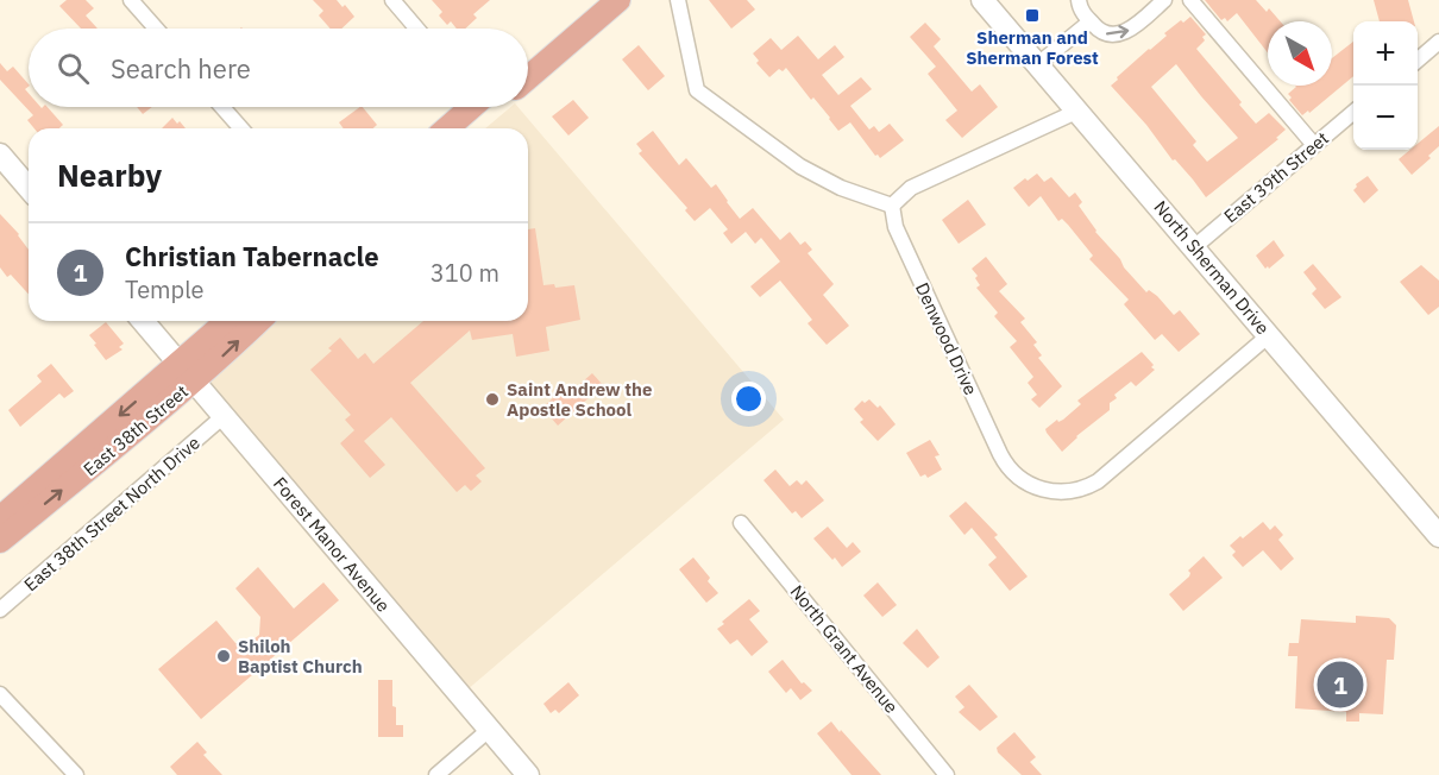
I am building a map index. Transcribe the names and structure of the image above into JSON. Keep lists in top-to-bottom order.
{
  "streets": {
    "main road": ["North Sherman Drive", "East 38th Street", "Forest Manor Avenue"],
    "street": [
      "East 39th Street",
      "Denwood Drive",
      "East 38th Street North Drive",
      "North Grant Avenue"
    ]
  },
  "crossings": [
    ["East 39th Street", "North Sherman Drive"],
    ["North Sherman Drive", "Denwood Drive"],
    ["East 38th Street", "Forest Manor Avenue"],
    ["East 38th Street North Drive", "Forest Manor Avenue"]
  ],
  "places": {
    "transit": ["Sherman and Sherman Forest"],
    "other": ["Saint Andrew the Apostle School", "Shiloh Baptist Church"]
  },
  "north": "bottom right",
  "page": {
    "map_buttons": ["+", "−"],
    "search": "Search here",
    "heading": "Nearby",
    "list": [
      {
        "mark": "1",
        "name": "Christian Tabernacle",
        "note": "Temple",
        "value": "310 m"
      }
    ],
    "pins": "1"
  }
}
